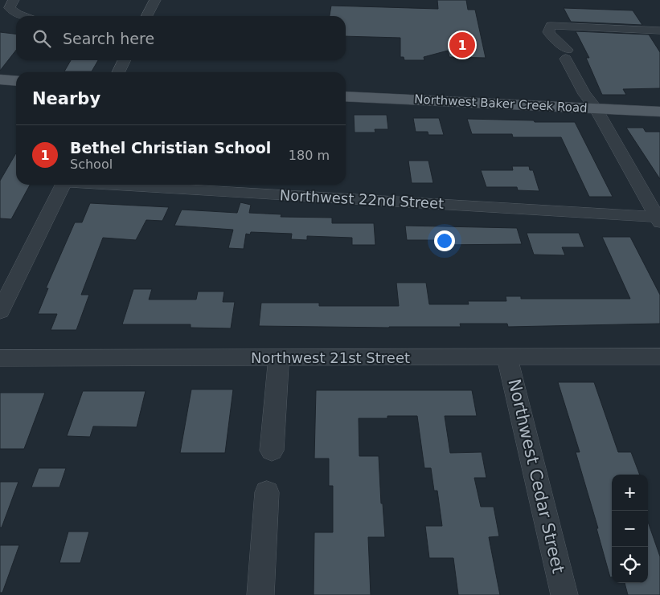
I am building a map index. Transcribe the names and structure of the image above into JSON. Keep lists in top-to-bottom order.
{
  "streets": {
    "main road": ["Northwest Baker Creek Road"],
    "street": ["Northwest 22nd Street", "Northwest 21st Street", "Northwest Cedar Street"]
  },
  "crossings": [
    ["Northwest 21st Street", "Northwest Cedar Street"]
  ],
  "page": {
    "search": "Search here",
    "pins": "1",
    "heading": "Nearby",
    "list": [
      {
        "mark": "1",
        "name": "Bethel Christian School",
        "note": "School",
        "value": "180 m"
      }
    ],
    "map_buttons": ["+", "−"]
  }
}
